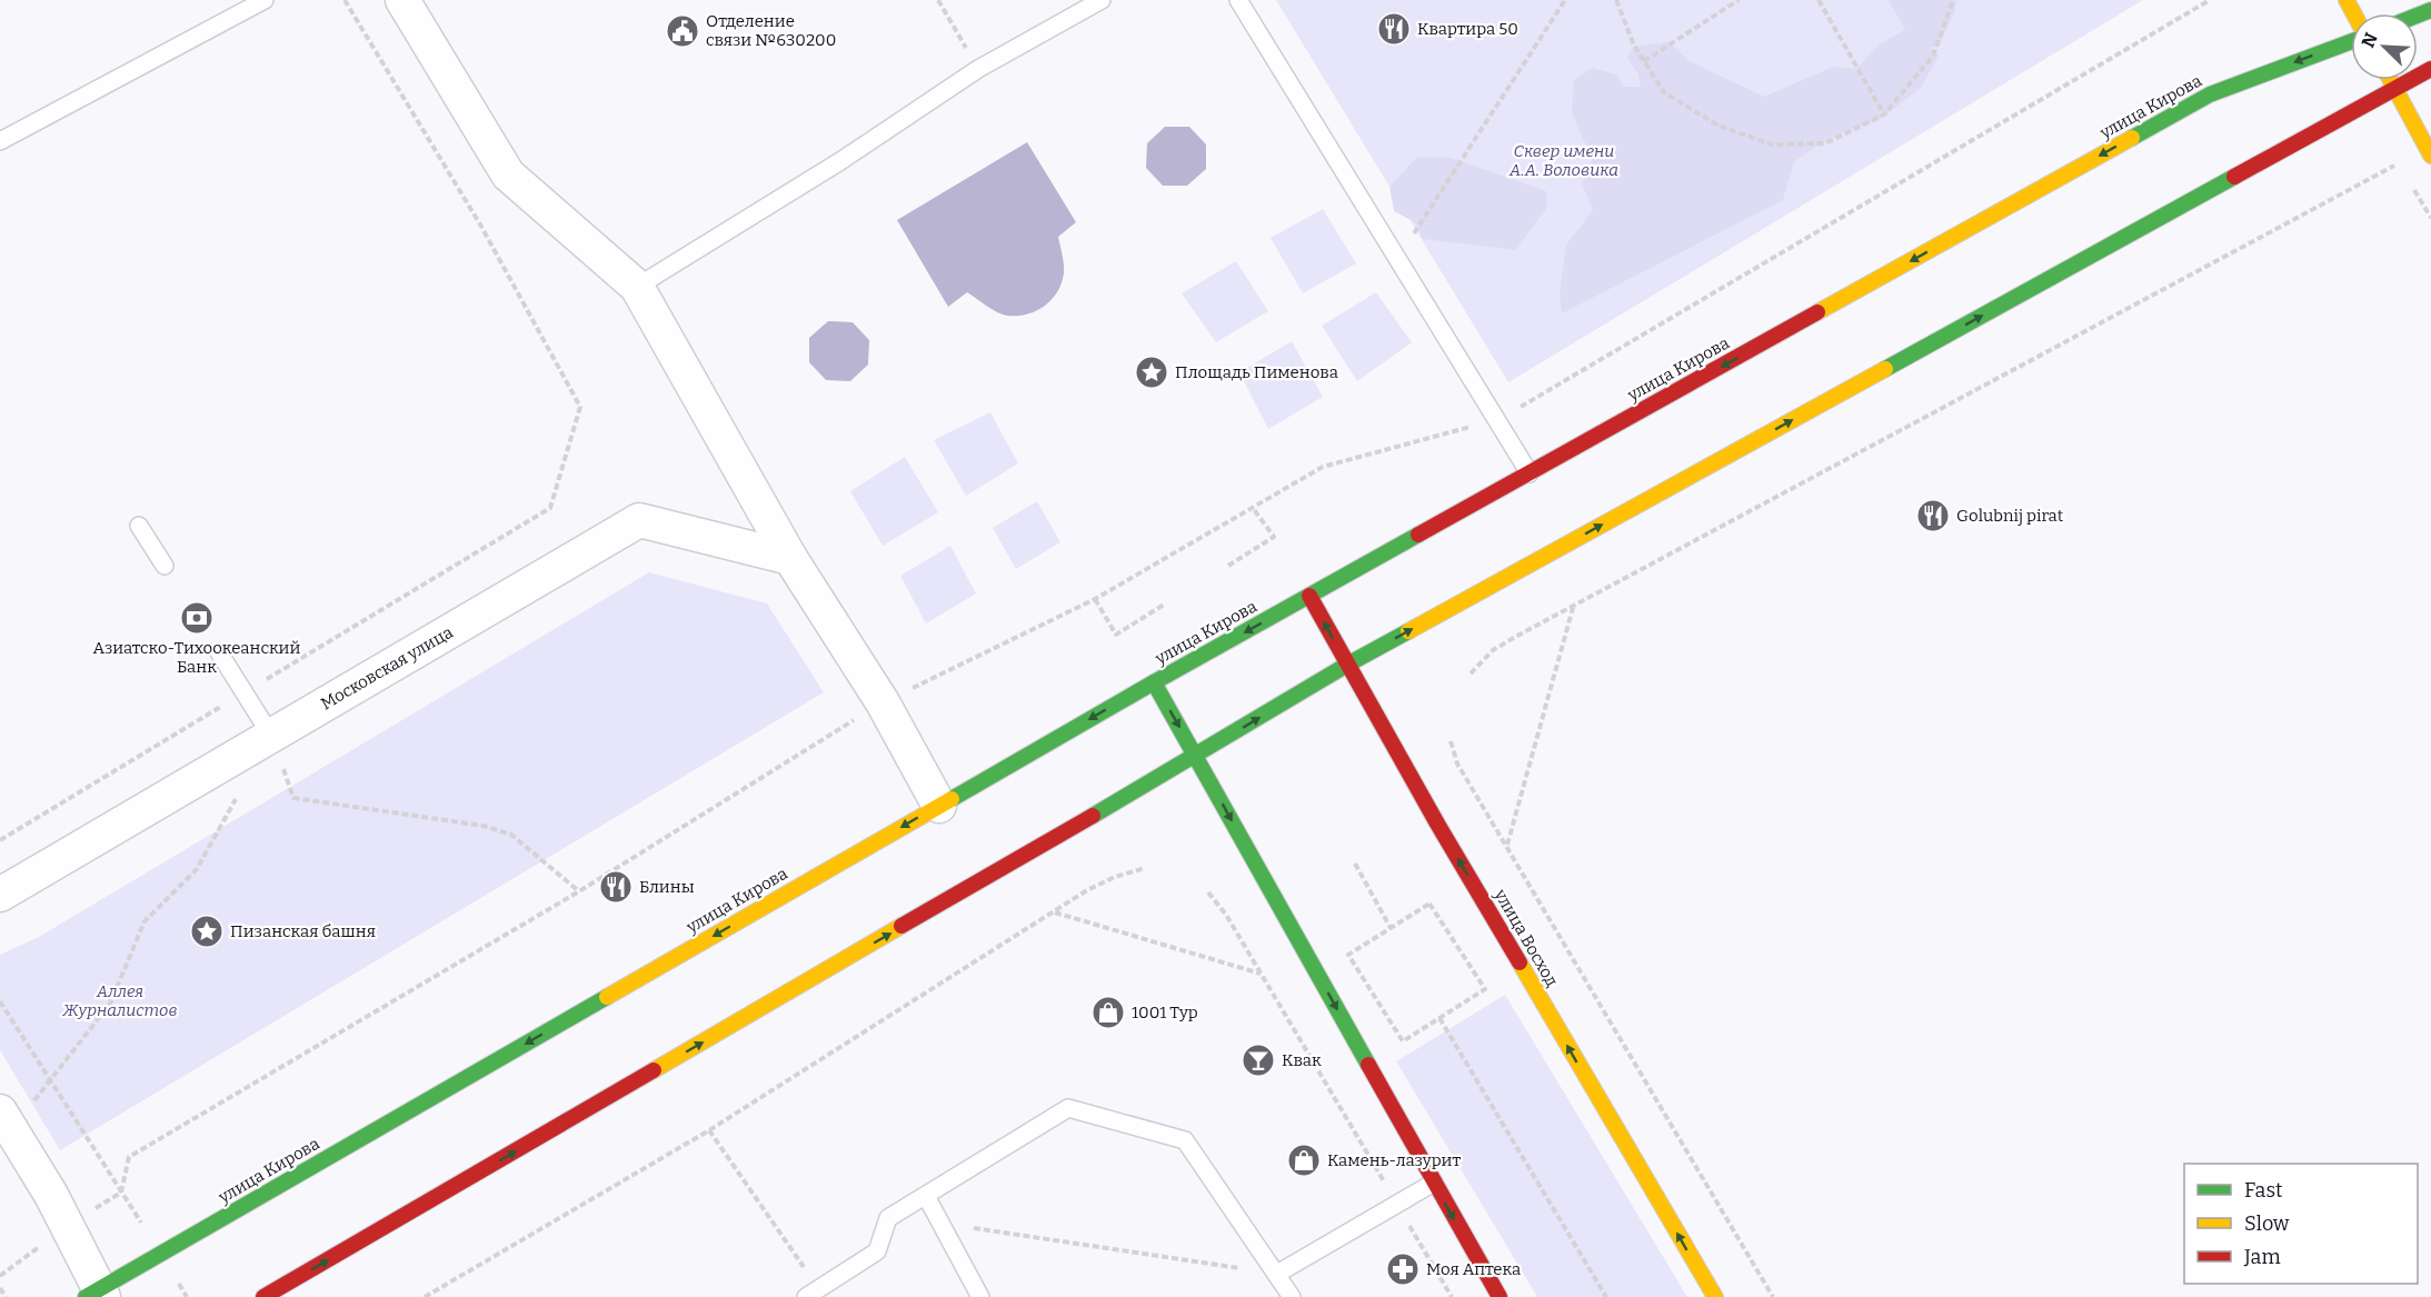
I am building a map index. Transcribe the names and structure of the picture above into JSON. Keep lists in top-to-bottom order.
{
  "streets": {
    "main road": ["улица Кирова", "улица Восход"],
    "street": ["Московская улица"]
  },
  "crossings": [
    ["улица Кирова", "улица Восход"]
  ],
  "one_way": ["улица Восход"],
  "parks": ["Cквер имени А.А. Воловика", "Аллея Журналистов"],
  "places": {
    "restaurant": ["Квартира 50", "Golubnij pirat", "Блины"],
    "public building": ["Отделение связи №630200"],
    "place": ["Площадь Пименова", "Пизанская башня"],
    "bank": ["Азиатско-Тихоокеанский Банк"],
    "shop": ["1001 Тур", "Камень-лазурит"],
    "bar": ["Квак"],
    "pharmacy": ["Моя Аптека"]
  },
  "legend": ["Fast", "Slow", "Jam"],
  "north": "top left"
}
